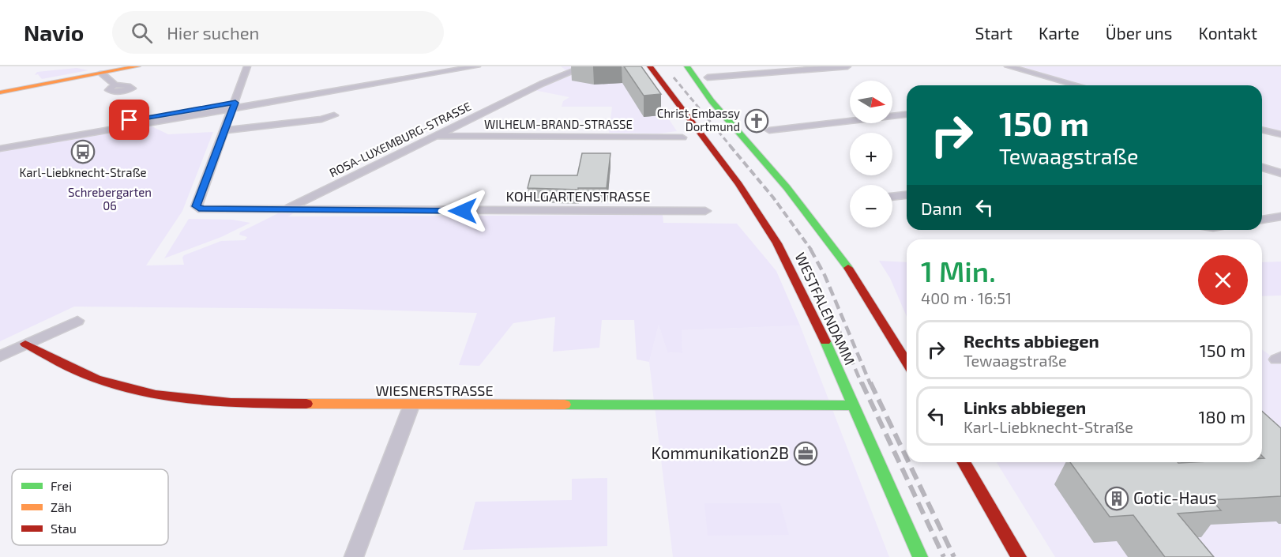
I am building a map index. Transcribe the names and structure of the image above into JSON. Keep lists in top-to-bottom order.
{
  "streets": {
    "main road": ["WESTFALENDAMM", "WIESNERSTRASSE"],
    "street": ["WILHELM-BRAND-STRASSE", "ROSA-LUXEMBURG-STRASSE", "KOHLGARTENSTRASSE"]
  },
  "crossings": [
    ["WILHELM-BRAND-STRASSE", "ROSA-LUXEMBURG-STRASSE"],
    ["ROSA-LUXEMBURG-STRASSE", "KOHLGARTENSTRASSE"],
    ["WESTFALENDAMM", "WIESNERSTRASSE"]
  ],
  "parks": ["Schrebergarten 06"],
  "places": {
    "church": ["Christ Embassy Dortmund"],
    "bus stop": ["Karl-Liebknecht-Straße"],
    "office": ["Kommunikation2B"],
    "building": ["Gotic-Haus"]
  },
  "legend": ["Frei", "Zäh", "Stau"],
  "north": "right",
  "page": {
    "header": "Navio",
    "search": "Hier suchen",
    "nav": [
      "Start",
      "Karte",
      "Über uns",
      "Kontakt"
    ],
    "map_buttons": ["+", "−"],
    "turn": ["150 m", "Tewaagstraße"],
    "then": "Dann",
    "heading": ["1 Min.", "400 m · 16:51"],
    "list": [
      {
        "name": "Rechts abbiegen",
        "note": "Tewaagstraße",
        "value": "150 m"
      },
      {
        "name": "Links abbiegen",
        "note": "Karl-Liebknecht-Straße",
        "value": "180 m"
      }
    ]
  }
}
